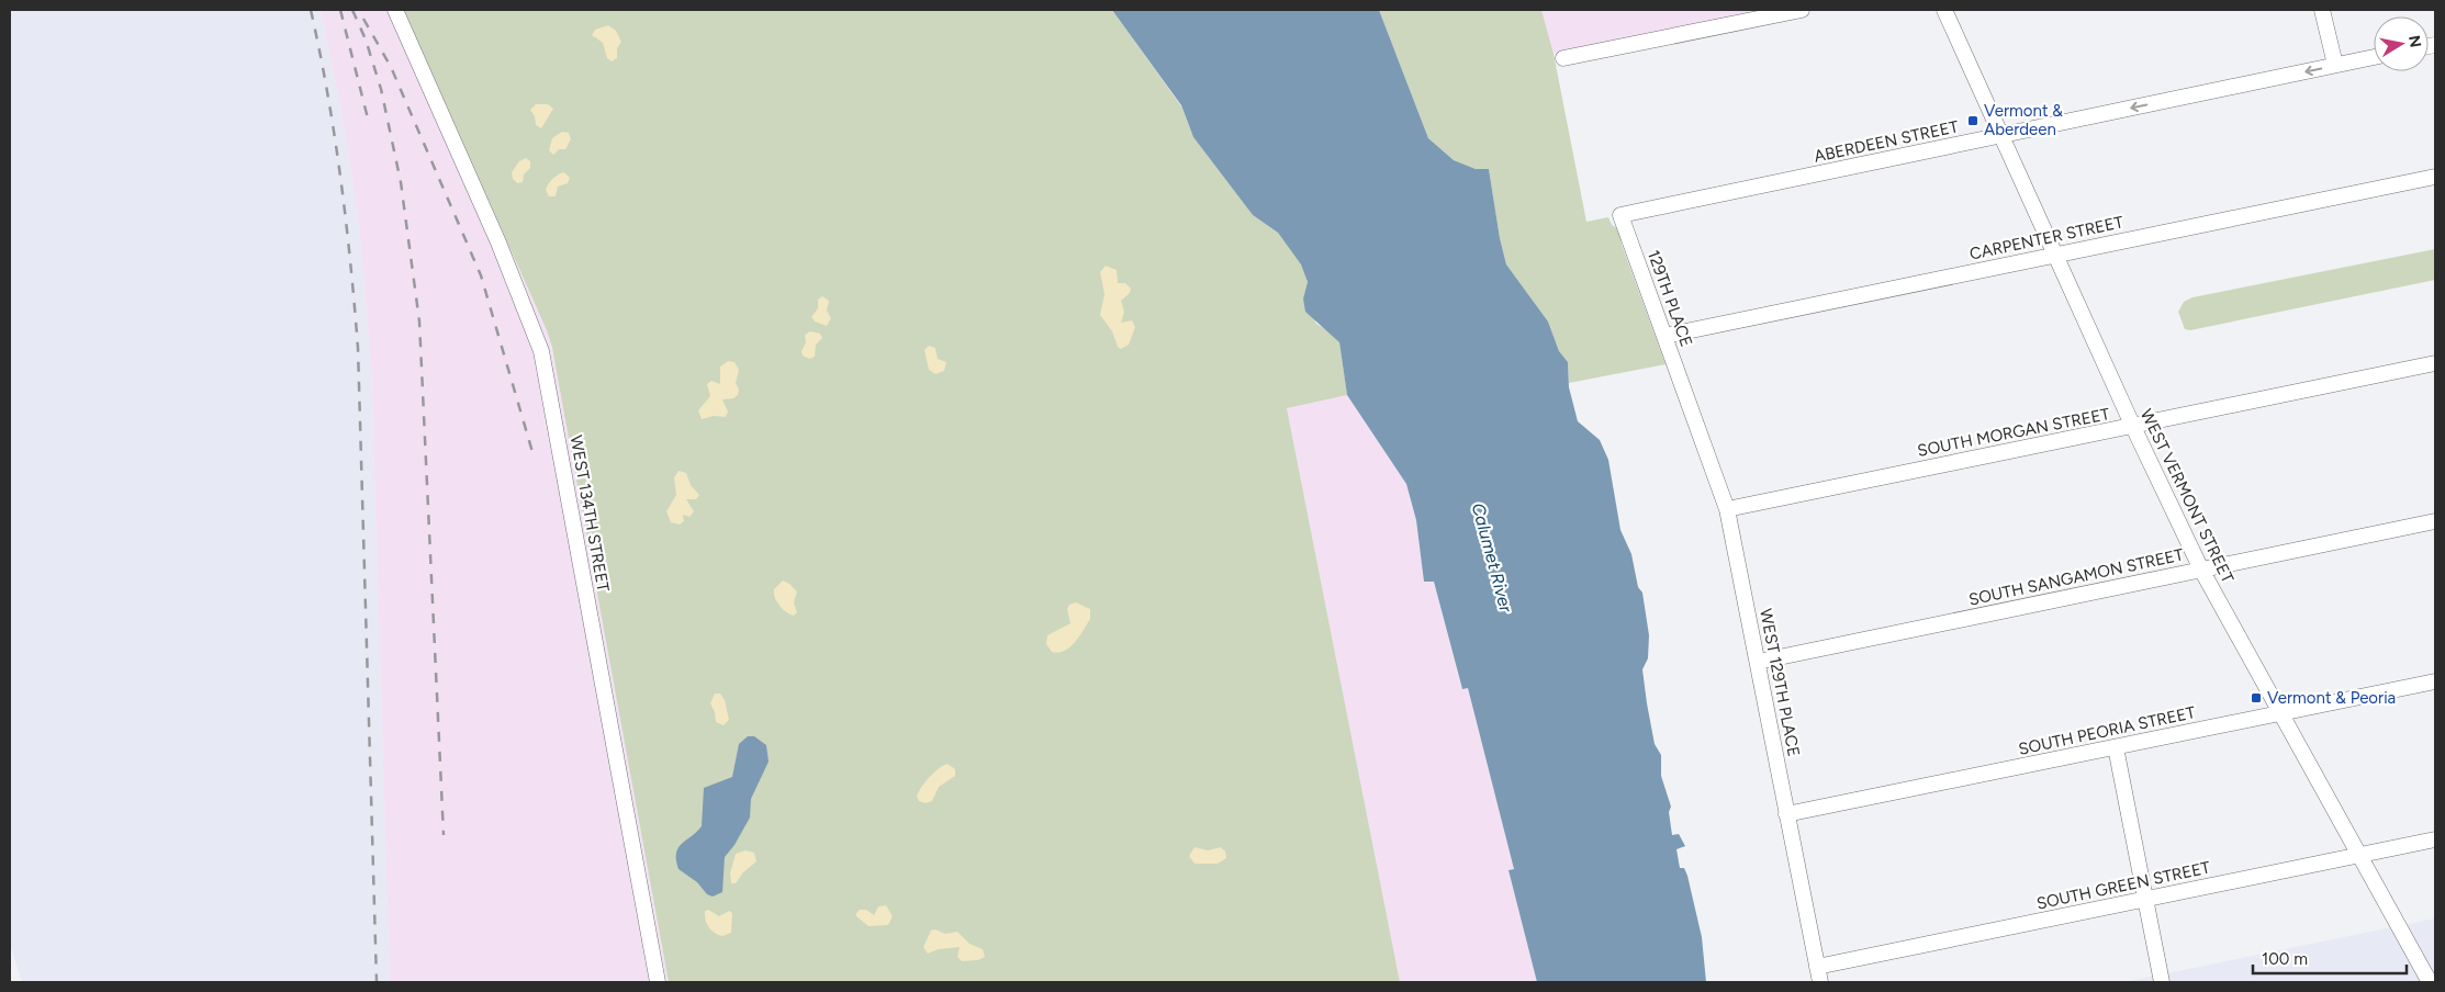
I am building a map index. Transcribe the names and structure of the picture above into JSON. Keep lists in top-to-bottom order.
{
  "streets": {
    "street": [
      "ABERDEEN STREET",
      "CARPENTER STREET",
      "129TH PLACE",
      "SOUTH MORGAN STREET",
      "WEST VERMONT STREET",
      "WEST 134TH STREET",
      "SOUTH SANGAMON STREET",
      "WEST 129TH PLACE",
      "SOUTH PEORIA STREET",
      "SOUTH GREEN STREET"
    ]
  },
  "crossings": [
    ["ABERDEEN STREET", "129TH PLACE"],
    ["ABERDEEN STREET", "WEST VERMONT STREET"],
    ["CARPENTER STREET", "129TH PLACE"],
    ["CARPENTER STREET", "WEST VERMONT STREET"],
    ["129TH PLACE", "WEST 129TH PLACE"],
    ["SOUTH MORGAN STREET", "WEST VERMONT STREET"],
    ["SOUTH MORGAN STREET", "WEST 129TH PLACE"],
    ["WEST VERMONT STREET", "SOUTH SANGAMON STREET"],
    ["WEST VERMONT STREET", "SOUTH PEORIA STREET"],
    ["WEST VERMONT STREET", "SOUTH GREEN STREET"],
    ["SOUTH SANGAMON STREET", "WEST 129TH PLACE"],
    ["WEST 129TH PLACE", "SOUTH PEORIA STREET"],
    ["WEST 129TH PLACE", "SOUTH GREEN STREET"]
  ],
  "one_way": ["ABERDEEN STREET"],
  "water": ["Calumet River"],
  "places": {
    "transit": ["Vermont & Aberdeen", "Vermont & Peoria"]
  },
  "scale_bar": "100 m",
  "north": "right"
}
